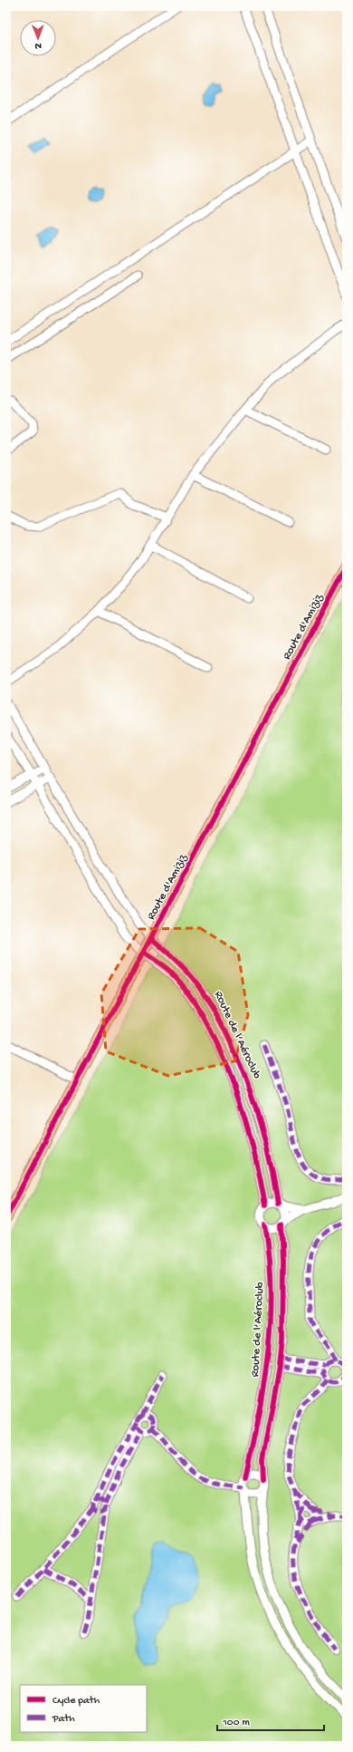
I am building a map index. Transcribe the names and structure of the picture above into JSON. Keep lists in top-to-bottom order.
{
  "streets": {
    "main road": ["Route d'Amiziz"],
    "street": ["Route de l’Aéroclub"]
  },
  "crossings": [
    ["Route d'Amiziz", "Route de l’Aéroclub"]
  ],
  "legend": ["Cycle path", "Path"],
  "scale_bar": "100 m",
  "north": "bottom"
}
